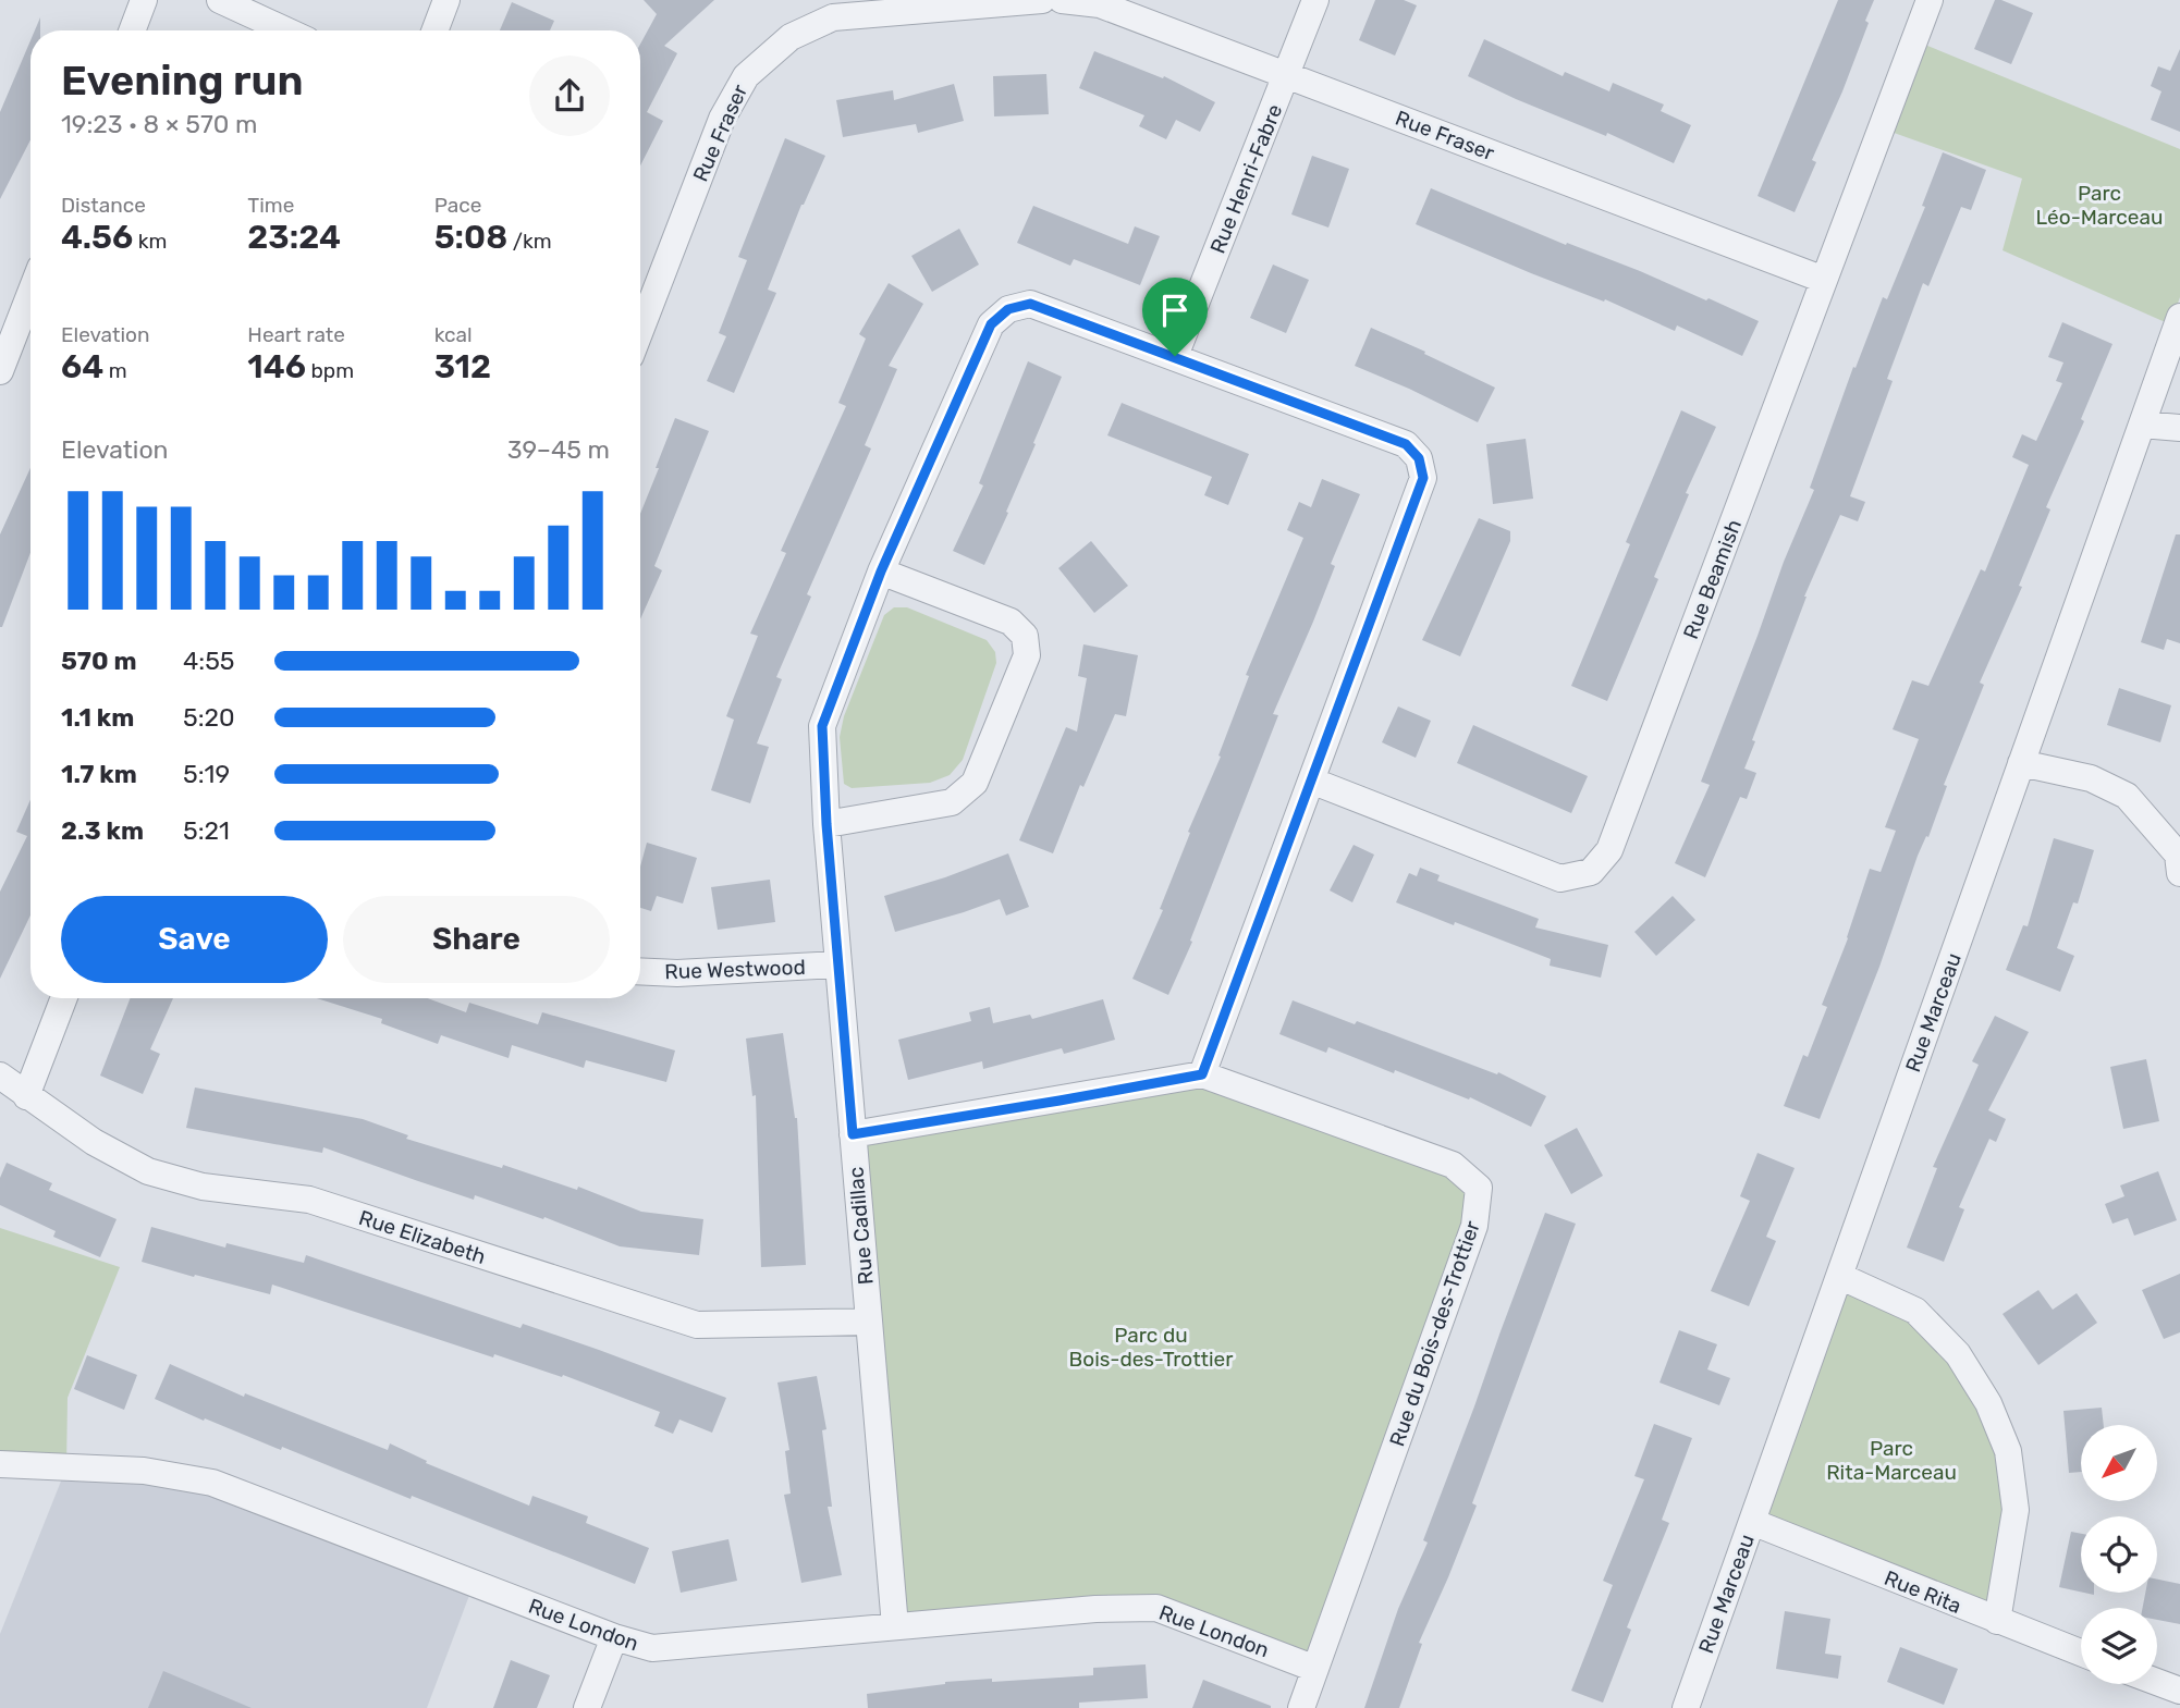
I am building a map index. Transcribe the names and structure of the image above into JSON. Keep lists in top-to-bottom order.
{
  "streets": {
    "street": [
      "Rue Fraser",
      "Rue Henri-Fabre",
      "Rue Beamish",
      "Rue Westwood",
      "Rue Marceau",
      "Rue Cadillac",
      "Rue Elizabeth",
      "Rue du Bois-des-Trottier",
      "Rue Rita",
      "Rue London"
    ]
  },
  "crossings": [
    ["Rue Fraser", "Rue Henri-Fabre"],
    ["Rue Fraser", "Rue Beamish"],
    ["Rue Henri-Fabre", "Rue Cadillac"],
    ["Rue Beamish", "Rue Cadillac"],
    ["Rue Westwood", "Rue Cadillac"],
    ["Rue Marceau", "Rue Rita"],
    ["Rue Cadillac", "Rue Elizabeth"],
    ["Rue Cadillac", "Rue du Bois-des-Trottier"],
    ["Rue Cadillac", "Rue London"],
    ["Rue du Bois-des-Trottier", "Rue London"]
  ],
  "parks": ["Parc Léo-Marceau", "Parc du Bois-des-Trottier", "Parc Rita-Marceau"],
  "north": "bottom left",
  "page": {
    "heading": ["Evening run", "19:23 · 8 × 570 m"],
    "stats": [
      ["Distance", "4.56 km"],
      ["Time", "23:24"],
      ["Pace", "5:08 /km"],
      ["Elevation", "64 m"],
      ["Heart rate", "146 bpm"],
      ["kcal", "312"]
    ],
    "chart": ["Elevation", "39–45 m"],
    "list": [
      {
        "name": "570 m",
        "note": "4:55"
      },
      {
        "name": "1.1 km",
        "note": "5:20"
      },
      {
        "name": "1.7 km",
        "note": "5:19"
      },
      {
        "name": "2.3 km",
        "note": "5:21"
      }
    ],
    "buttons": ["Save", "Share"]
  }
}
